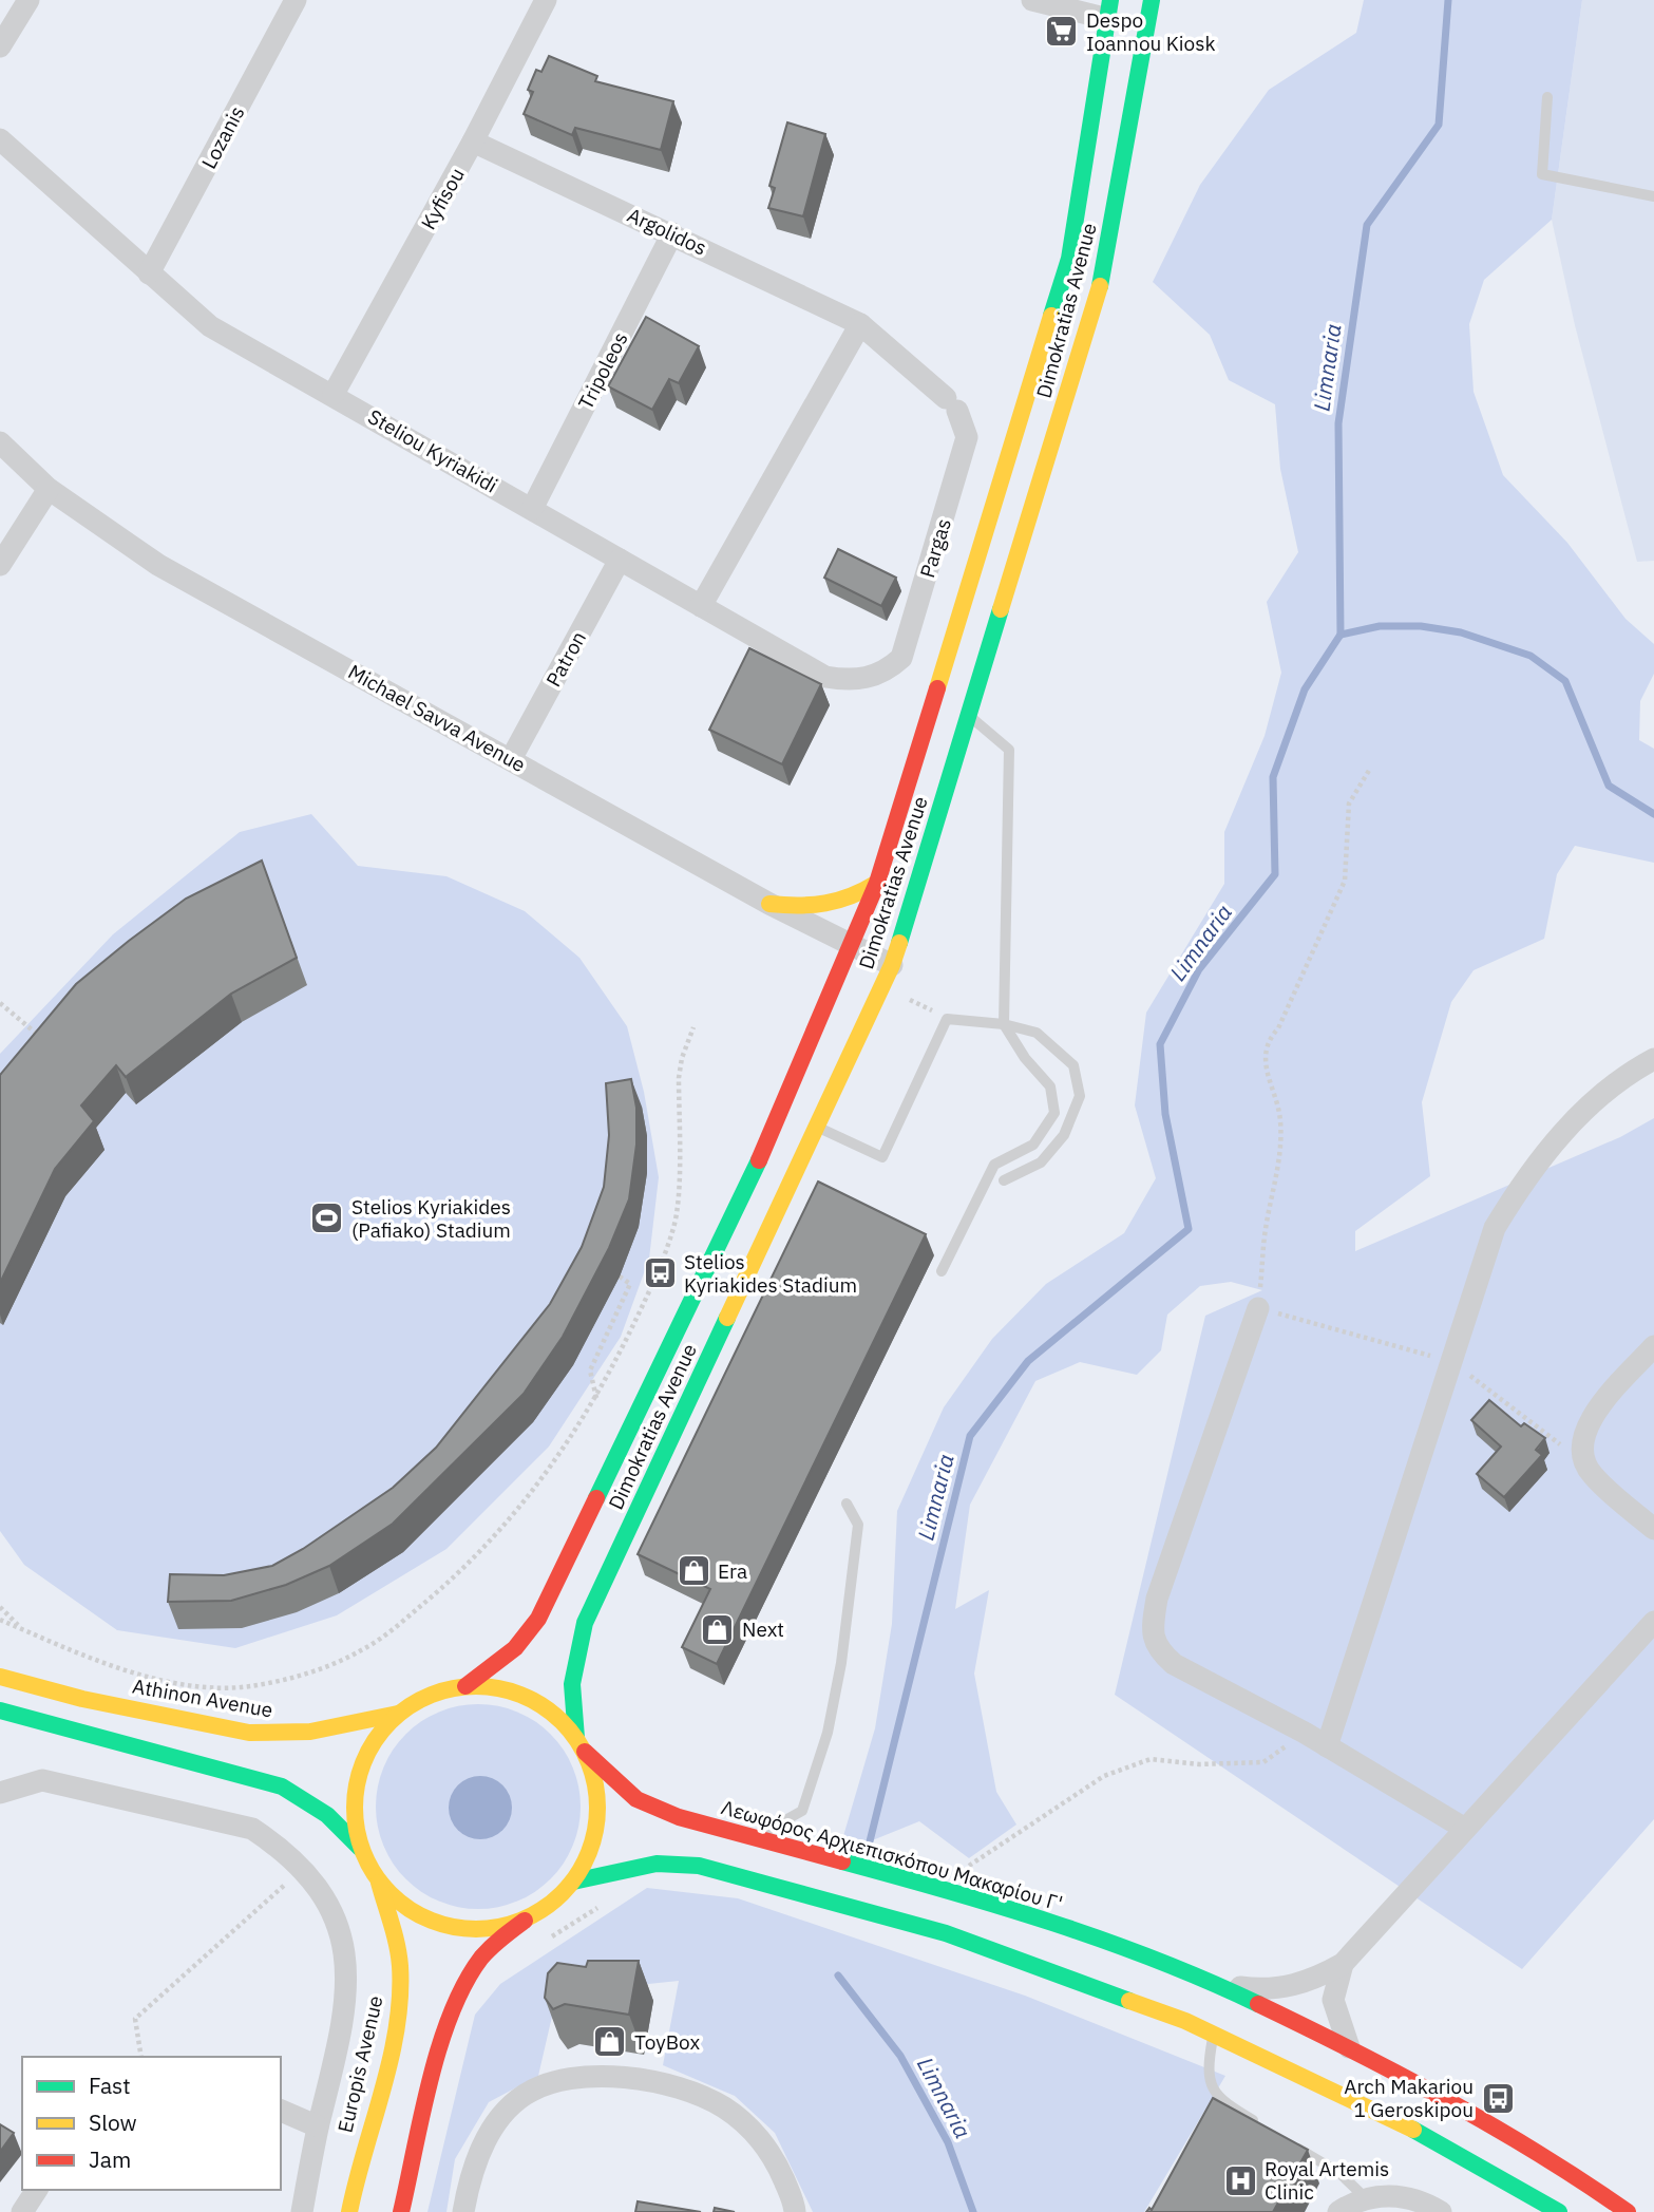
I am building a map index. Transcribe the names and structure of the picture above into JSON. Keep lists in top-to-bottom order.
{
  "streets": {
    "main road": [
      "Dimokratias Avenue",
      "Athinon Avenue",
      "Λεωφόρος Αρχιεπισκόπου Μακαρίου Γ'",
      "Europis Avenue"
    ],
    "street": [
      "Lozanis",
      "Kyfisou",
      "Argolidos",
      "Tripoleos",
      "Steliou Kyriakidi",
      "Pargas",
      "Patron",
      "Michael Savva Avenue"
    ]
  },
  "crossings": [
    ["Lozanis", "Steliou Kyriakidi"],
    ["Kyfisou", "Argolidos"],
    ["Kyfisou", "Steliou Kyriakidi"],
    ["Argolidos", "Tripoleos"],
    ["Argolidos", "Pargas"],
    ["Dimokratias Avenue", "Michael Savva Avenue"],
    ["Dimokratias Avenue", "Athinon Avenue"],
    ["Dimokratias Avenue", "Λεωφόρος Αρχιεπισκόπου Μακαρίου Γ'"],
    ["Dimokratias Avenue", "Europis Avenue"],
    ["Tripoleos", "Steliou Kyriakidi"],
    ["Steliou Kyriakidi", "Pargas"],
    ["Steliou Kyriakidi", "Patron"],
    ["Patron", "Michael Savva Avenue"],
    ["Athinon Avenue", "Λεωφόρος Αρχιεπισκόπου Μακαρίου Γ'"],
    ["Athinon Avenue", "Europis Avenue"],
    ["Λεωφόρος Αρχιεπισκόπου Μακαρίου Γ'", "Europis Avenue"]
  ],
  "water": ["Limnaria"],
  "places": {
    "supermarket": ["Despo Ioannou Kiosk"],
    "sports": ["Stelios Kyriakides (Pafiako) Stadium"],
    "bus stop": ["Stelios Kyriakides Stadium", "Arch Makariou 1 Geroskipou"],
    "shop": ["Era", "Next", "ToyBox"],
    "hospital": ["Royal Artemis Clinic"]
  },
  "legend": ["Fast", "Slow", "Jam"]
}
